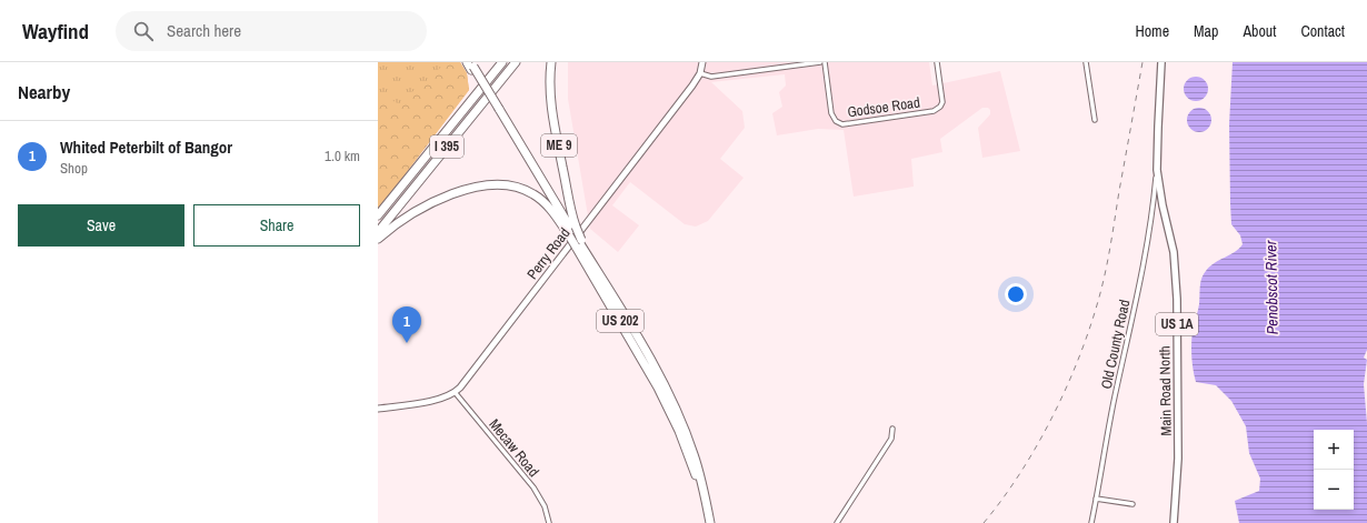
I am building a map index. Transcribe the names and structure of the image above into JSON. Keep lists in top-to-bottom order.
{
  "streets": {
    "highway": ["ME 9", "I 395", "US 202"],
    "main road": ["US 1A", "Main Road North"],
    "street": [
      "Godsoe Road",
      "Perry Road",
      "Old County Road",
      "Mecaw Road"
    ]
  },
  "crossings": [
    ["ME 9", "US 202"],
    ["Perry Road", "Mecaw Road"],
    ["Old County Road", "Main Road North"]
  ],
  "water": ["Penobscot River"],
  "page": {
    "header": "Wayfind",
    "search": "Search here",
    "nav": [
      "Home",
      "Map",
      "About",
      "Contact"
    ],
    "heading": "Nearby",
    "list": [
      {
        "mark": "1",
        "name": "Whited Peterbilt of Bangor",
        "note": "Shop",
        "value": "1.0 km"
      }
    ],
    "buttons": ["Save", "Share"],
    "pins": "1",
    "map_buttons": ["+", "−"]
  }
}
